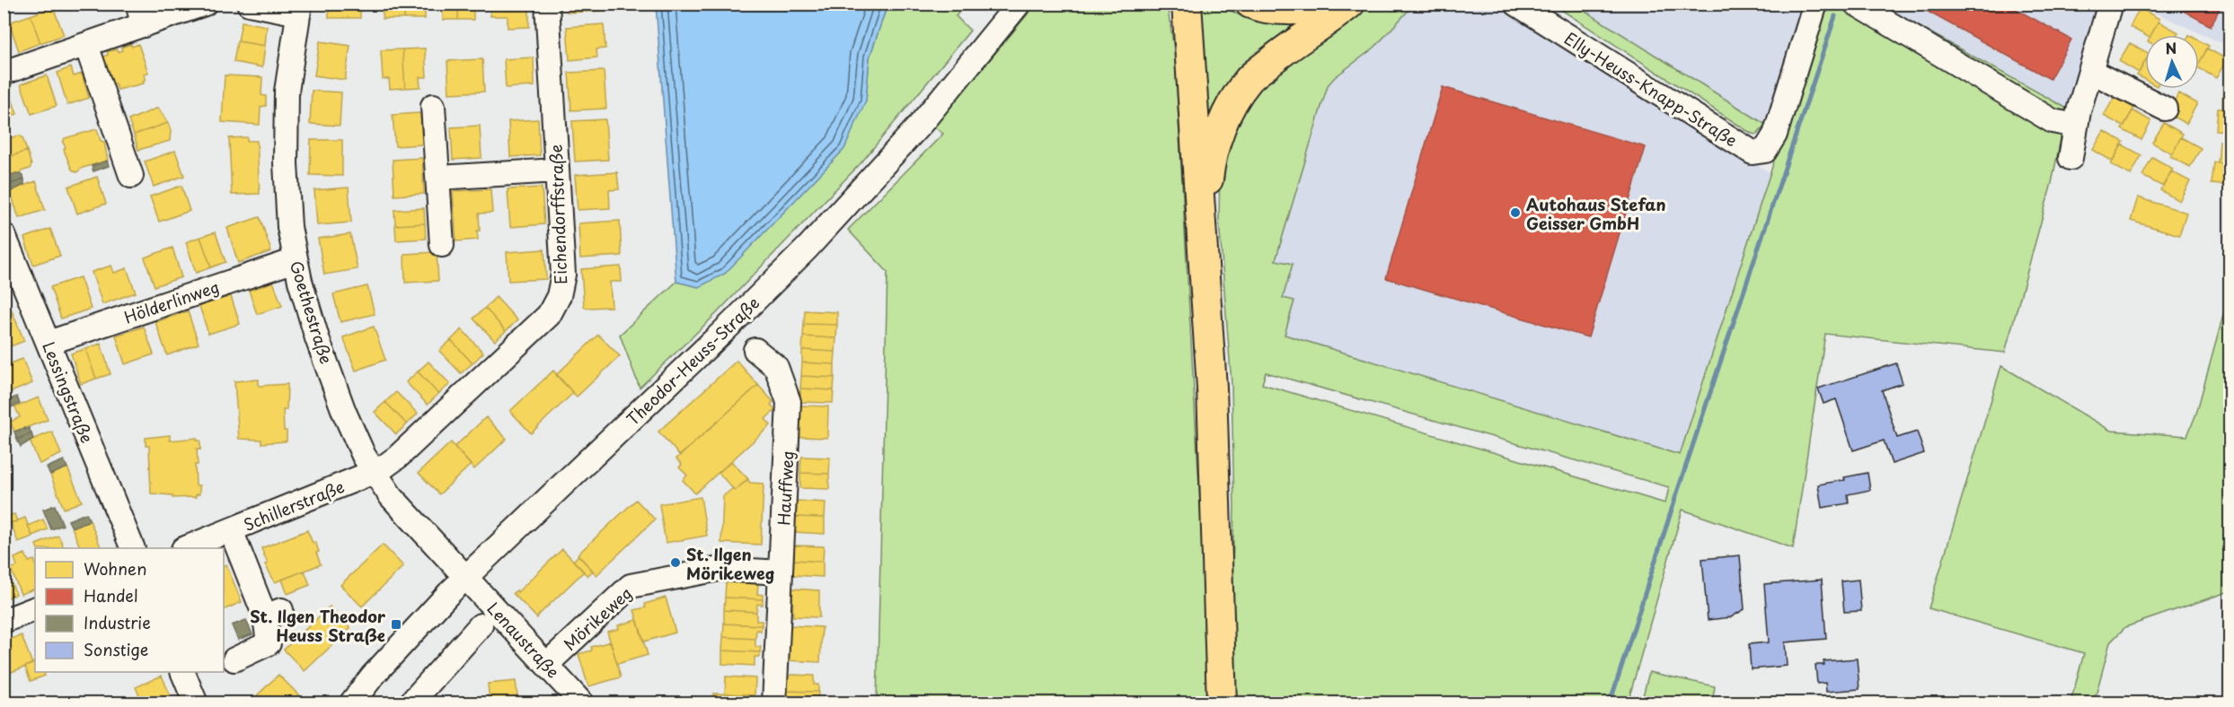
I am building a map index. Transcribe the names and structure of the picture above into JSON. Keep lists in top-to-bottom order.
{
  "streets": {
    "street": [
      "Elly-Heuss-Knapp-Straße",
      "Eichendorffstraße",
      "Hölderlinweg",
      "Goethestraße",
      "Theodor-Heuss-Straße",
      "Lessingstraße",
      "Hauffweg",
      "Schillerstraße",
      "Mörikeweg",
      "Lenaustraße"
    ]
  },
  "crossings": [
    ["Eichendorffstraße", "Goethestraße"],
    ["Eichendorffstraße", "Schillerstraße"],
    ["Hölderlinweg", "Goethestraße"],
    ["Hölderlinweg", "Lessingstraße"],
    ["Goethestraße", "Theodor-Heuss-Straße"],
    ["Goethestraße", "Schillerstraße"],
    ["Goethestraße", "Lenaustraße"],
    ["Theodor-Heuss-Straße", "Lenaustraße"],
    ["Hauffweg", "Mörikeweg"],
    ["Mörikeweg", "Lenaustraße"]
  ],
  "places": {
    "other": ["Autohaus Stefan Geisser GmbH", "St. Ilgen Mörikeweg"],
    "transit": ["St. Ilgen Theodor Heuss Straße"]
  },
  "legend": [
    "Wohnen",
    "Handel",
    "Industrie",
    "Sonstige"
  ],
  "north": "top"
}
